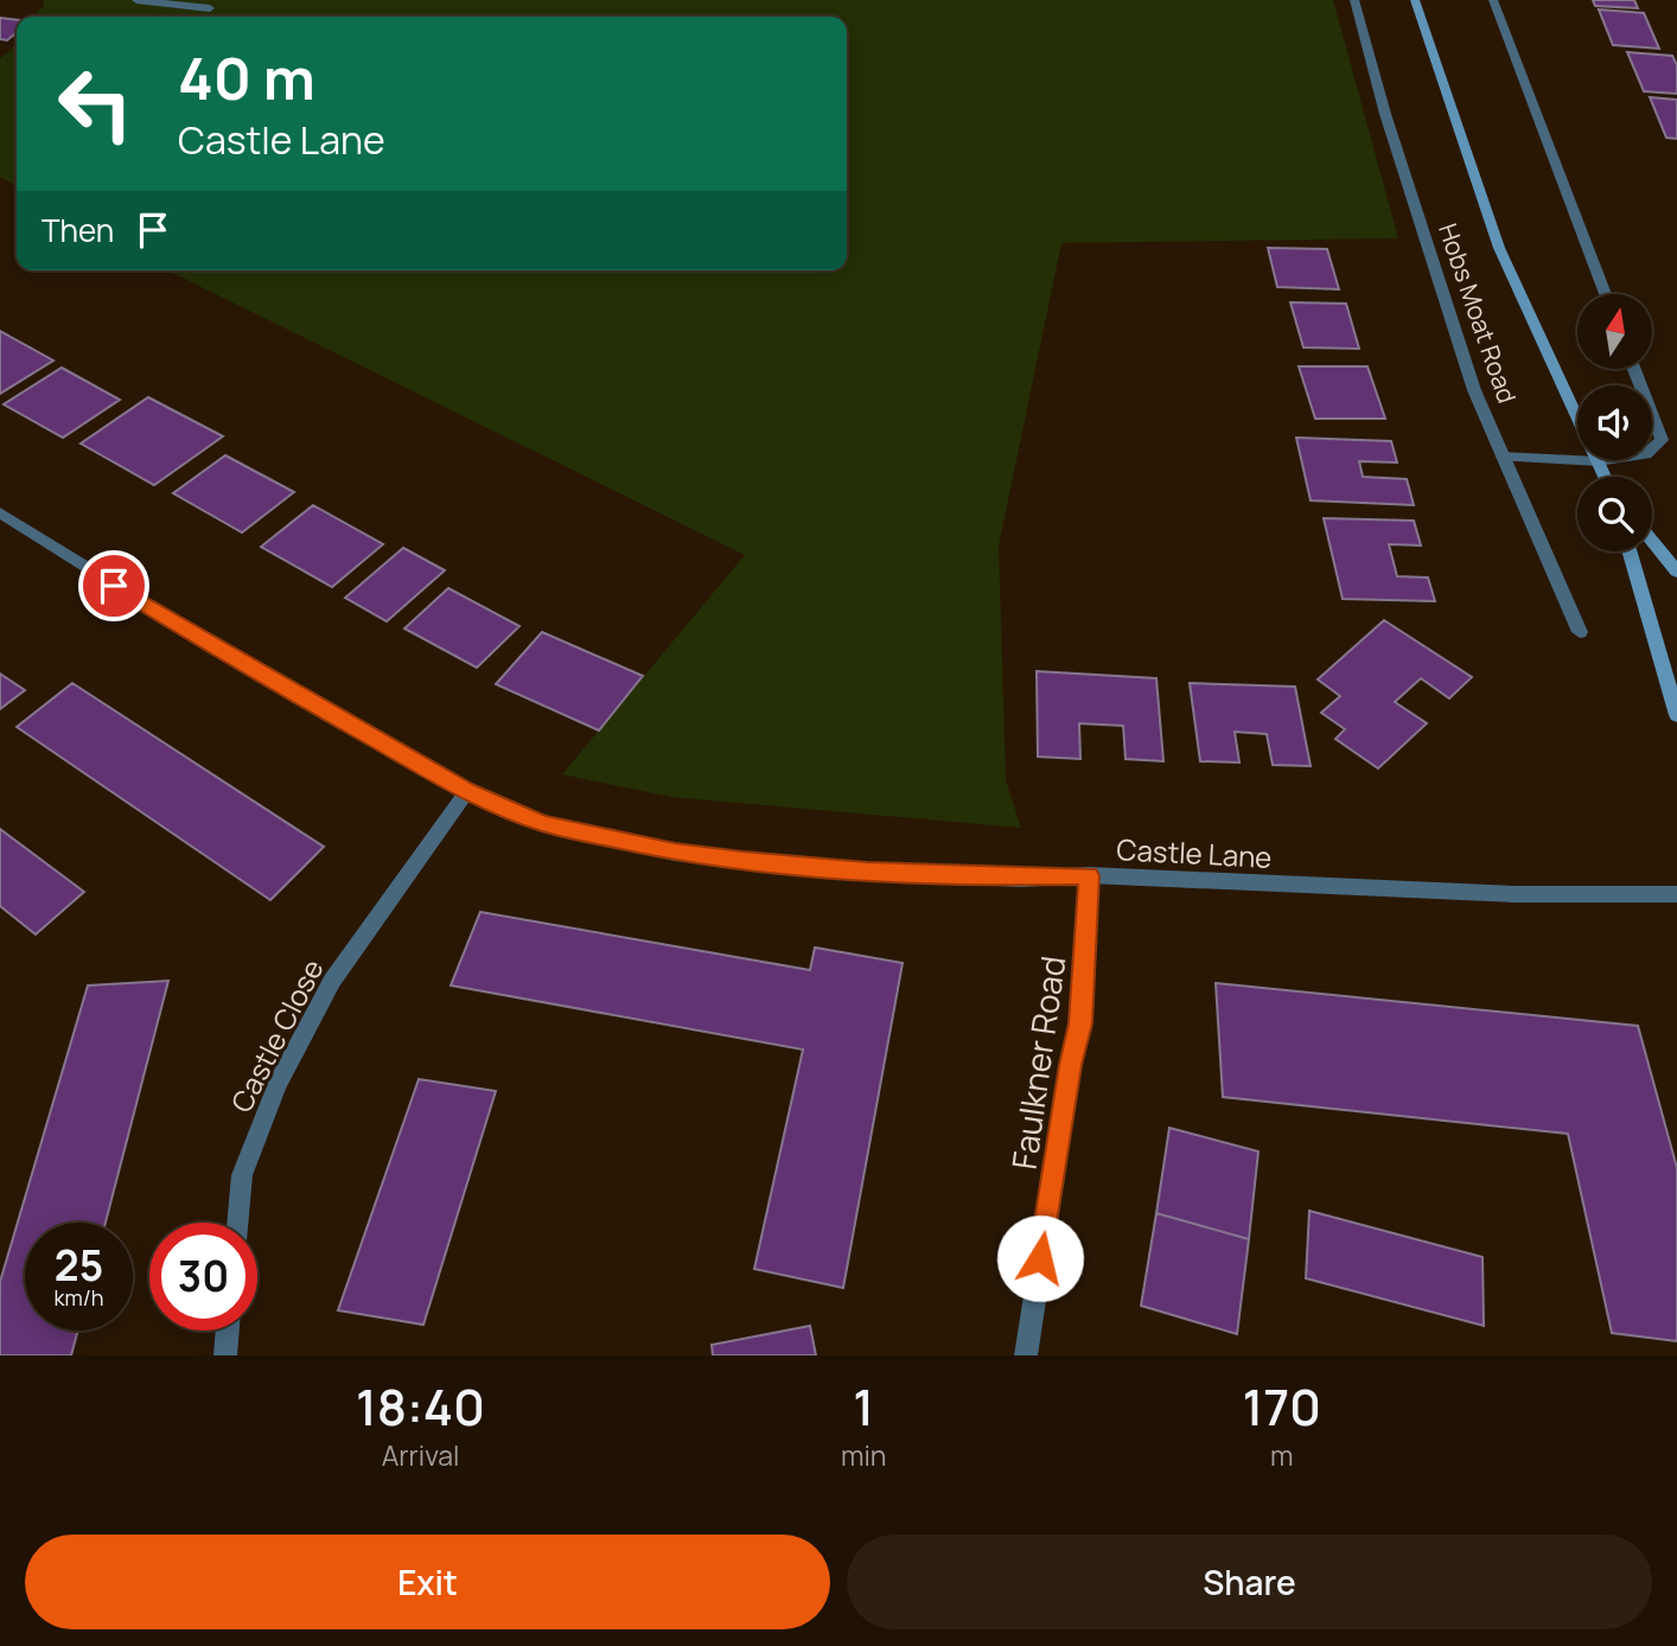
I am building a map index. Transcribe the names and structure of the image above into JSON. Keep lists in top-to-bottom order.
{
  "streets": {
    "main road": ["Hobs Moat Road"],
    "street": ["Castle Lane", "Castle Close", "Faulkner Road"]
  },
  "crossings": [
    ["Castle Lane", "Castle Close"],
    ["Castle Lane", "Faulkner Road"]
  ],
  "north": "top",
  "page": {
    "turn": ["40 m", "Castle Lane"],
    "then": "Then",
    "speed": "25 km/h",
    "limit": "30",
    "eta": [
      "18:40",
      "Arrival",
      "1",
      "min",
      "170",
      "m"
    ],
    "buttons": ["Exit", "Share"]
  }
}
